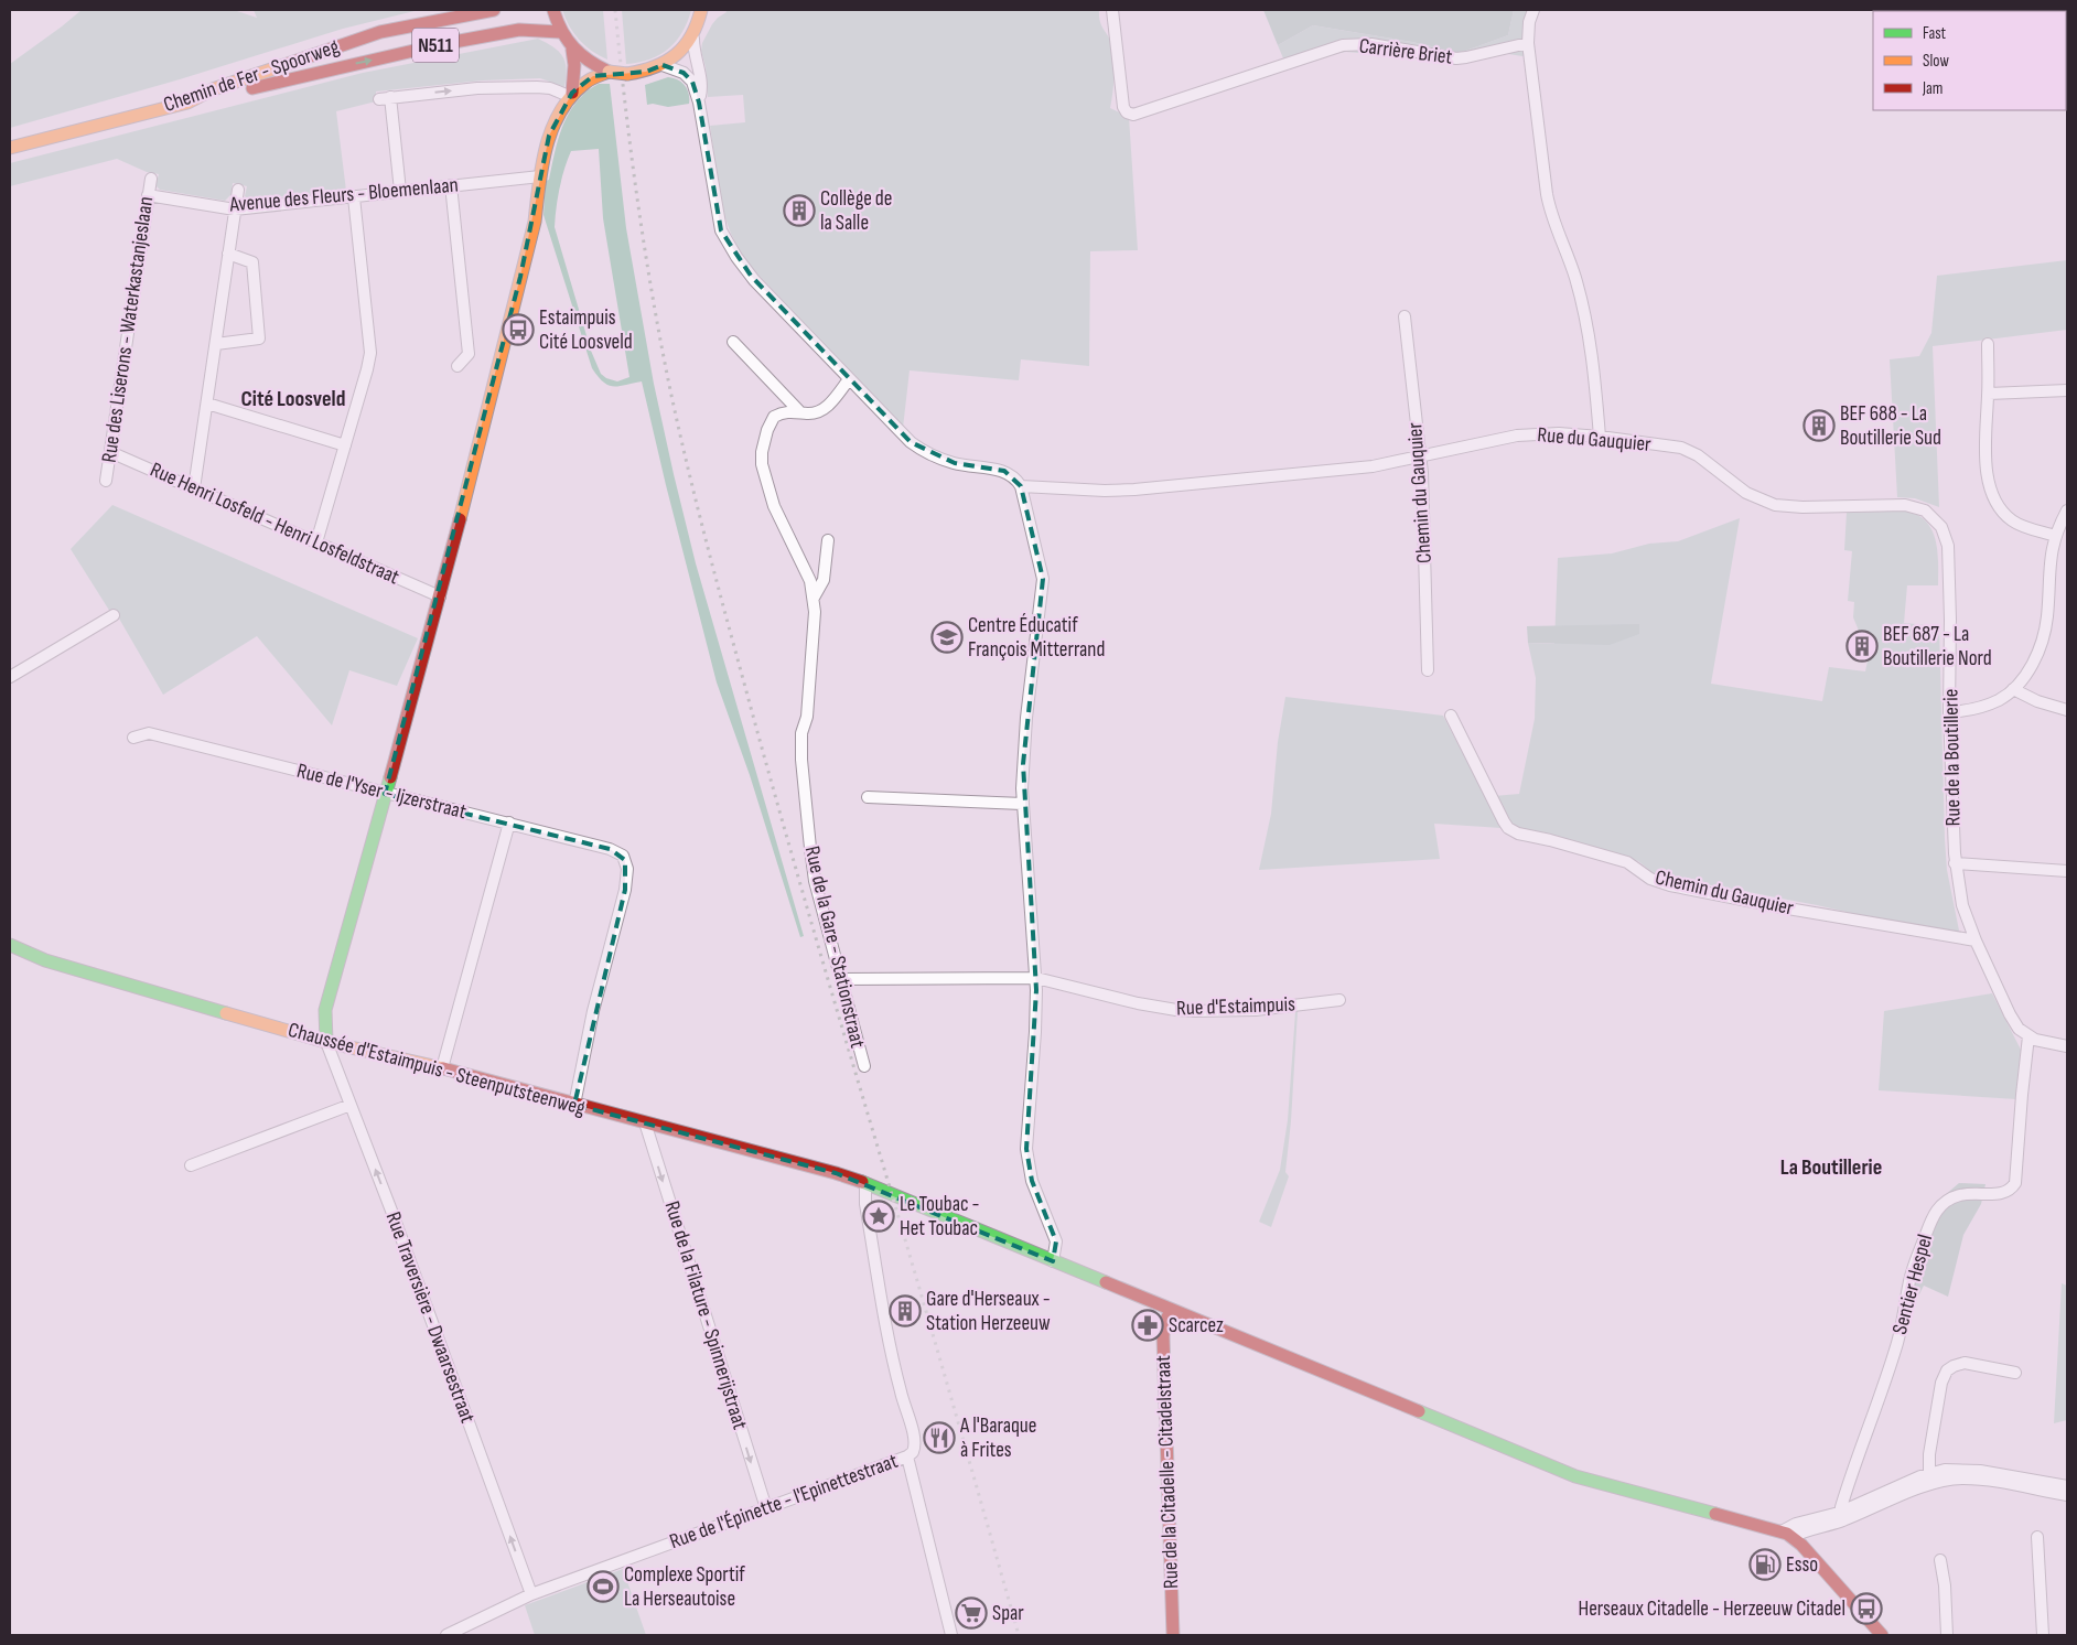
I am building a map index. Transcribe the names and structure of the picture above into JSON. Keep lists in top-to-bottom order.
{
  "streets": {
    "main road": [
      "N511",
      "Chemin de Fer - Spoorweg",
      "Chaussée d'Estaimpuis - Steenputsteenweg",
      "Rue de la Citadelle - Citadelstraat"
    ],
    "street": [
      "Carrière Briet",
      "Avenue des Fleurs - Bloemenlaan",
      "Rue des Liserons - Waterkastanjeslaan",
      "Rue du Gauquier",
      "Chemin du Gauquier",
      "Rue Henri Losfeld - Henri Losfeldstraat",
      "Rue de la Boutillerie",
      "Rue de l'Yser - Ijzerstraat",
      "Rue de la Gare - Stationstraat",
      "Rue d'Estaimpuis",
      "Sentier Hespel",
      "Rue de la Filature - Spinnerijstraat",
      "Rue Traversière - Dwaarsestraat",
      "Rue de l'Épinette - l'Epinettestraat"
    ]
  },
  "crossings": [
    ["Avenue des Fleurs - Bloemenlaan", "Rue des Liserons - Waterkastanjeslaan"],
    ["Rue des Liserons - Waterkastanjeslaan", "Rue Henri Losfeld - Henri Losfeldstraat"],
    ["Rue du Gauquier", "Chemin du Gauquier"],
    ["Rue du Gauquier", "Rue de la Boutillerie"],
    ["Chemin du Gauquier", "Rue de la Boutillerie"],
    ["Rue de la Boutillerie", "Sentier Hespel"],
    ["Rue de l'Yser - Ijzerstraat", "Chaussée d'Estaimpuis - Steenputsteenweg"],
    ["Rue de la Gare - Stationstraat", "Rue d'Estaimpuis"],
    ["Chaussée d'Estaimpuis - Steenputsteenweg", "Rue de la Filature - Spinnerijstraat"],
    ["Chaussée d'Estaimpuis - Steenputsteenweg", "Rue Traversière - Dwaarsestraat"],
    ["Chaussée d'Estaimpuis - Steenputsteenweg", "Rue de la Citadelle - Citadelstraat"],
    ["Rue de la Filature - Spinnerijstraat", "Rue de l'Épinette - l'Epinettestraat"],
    ["Rue Traversière - Dwaarsestraat", "Rue de l'Épinette - l'Epinettestraat"]
  ],
  "one_way": ["Rue de la Filature - Spinnerijstraat", "Rue Traversière - Dwaarsestraat"],
  "districts": ["Cité Loosveld", "La Boutillerie"],
  "places": {
    "building": [
      "Collège de la Salle",
      "BEF 688 - La Boutillerie Sud",
      "BEF 687 - La Boutillerie Nord",
      "Gare d'Herseaux - Station Herzeeuw"
    ],
    "bus stop": ["Estaimpuis Cité Loosveld", "Herseaux Citadelle - Herzeeuw Citadel"],
    "school or university": ["Centre Éducatif François Mitterrand"],
    "place": ["Le Toubac - Het Toubac"],
    "pharmacy": ["Scarcez"],
    "restaurant": ["A l'Baraque à Frites"],
    "fuel station": ["Esso"],
    "sports": ["Complexe Sportif La Herseautoise"],
    "supermarket": ["Spar"]
  },
  "legend": ["Fast", "Slow", "Jam"]
}
